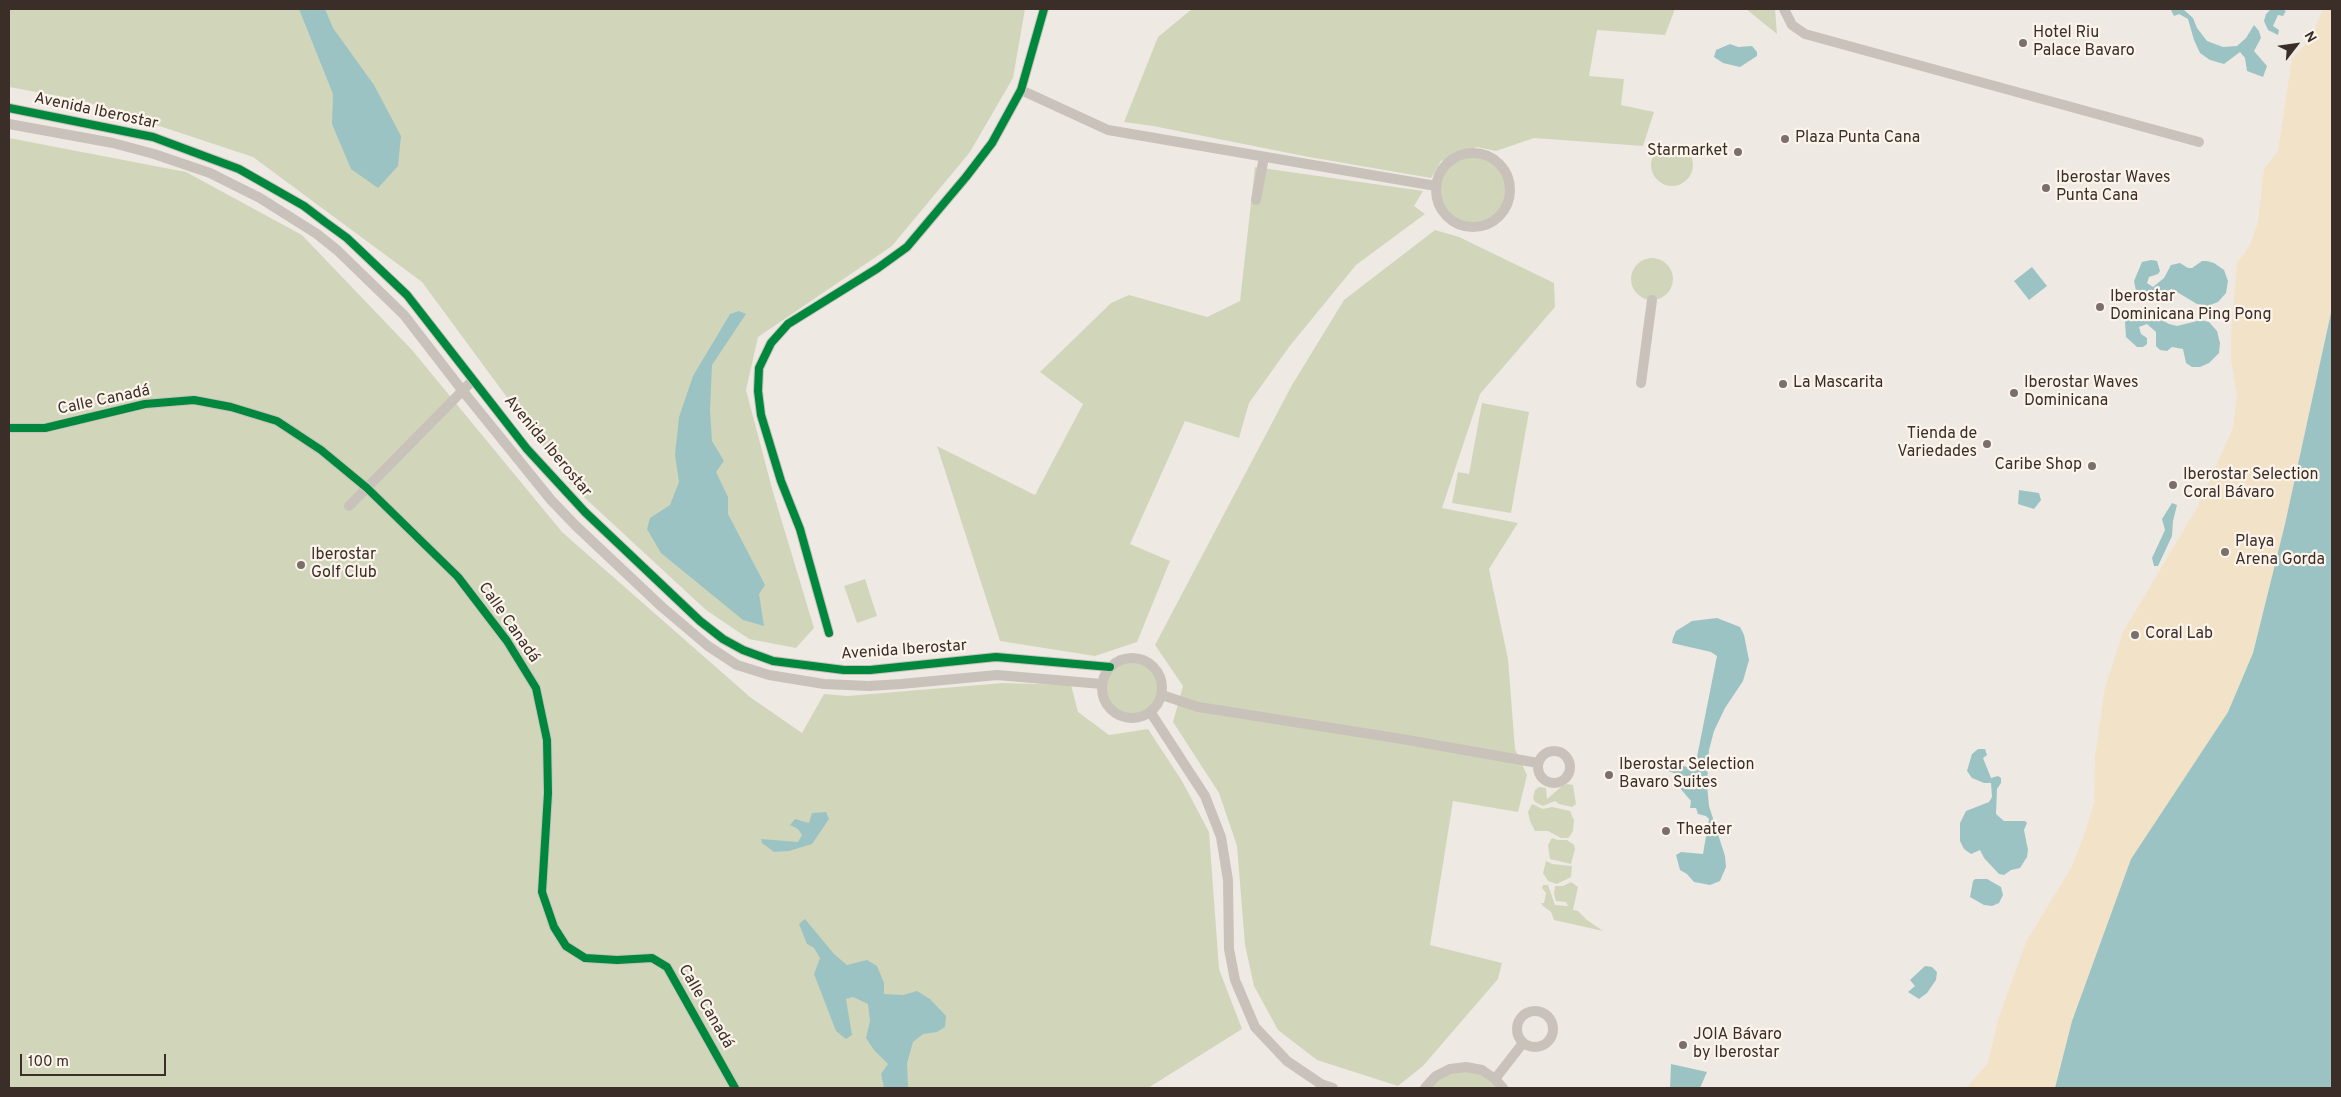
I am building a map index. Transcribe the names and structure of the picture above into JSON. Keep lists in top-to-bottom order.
{
  "streets": {
    "street": ["Avenida Iberostar", "Calle Canadá"]
  },
  "places": [
    "Hotel Riu Palace Bavaro",
    "Plaza Punta Cana",
    "Starmarket",
    "Iberostar Waves Punta Cana",
    "Iberostar Dominicana Ping Pong",
    "La Mascarita",
    "Iberostar Waves Dominicana",
    "Tienda de Variedades",
    "Caribe Shop",
    "Iberostar Selection Coral Bávaro",
    "Playa Arena Gorda",
    "Iberostar Golf Club",
    "Coral Lab",
    "Iberostar Selection Bavaro Suites",
    "Theater",
    "JOIA Bávaro by Iberostar"
  ],
  "scale_bar": "100 m",
  "north": "top right"
}
